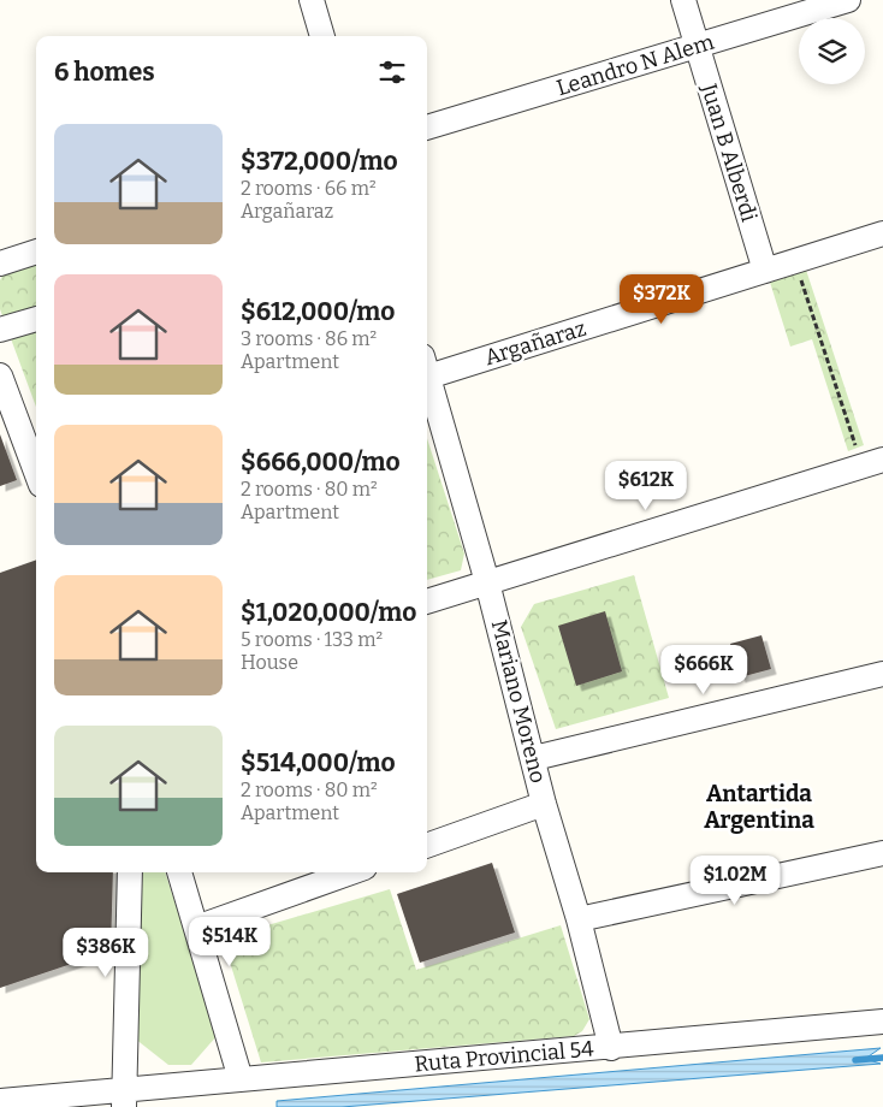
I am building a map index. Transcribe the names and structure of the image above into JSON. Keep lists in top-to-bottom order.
{
  "streets": {
    "street": [
      "Leandro N Alem",
      "Juan B Alberdi",
      "Argañaraz",
      "Mariano Moreno",
      "Ruta Provincial 54"
    ]
  },
  "crossings": [
    ["Leandro N Alem", "Juan B Alberdi"],
    ["Juan B Alberdi", "Argañaraz"],
    ["Mariano Moreno", "Ruta Provincial 54"]
  ],
  "districts": ["Antartida Argentina"],
  "page": {
    "heading": "6 homes",
    "list": [
      {
        "name": "$372,000/mo",
        "note": "2 rooms · 66 m² · Argañaraz"
      },
      {
        "name": "$612,000/mo",
        "note": "3 rooms · 86 m² · Apartment"
      },
      {
        "name": "$666,000/mo",
        "note": "2 rooms · 80 m² · Apartment"
      },
      {
        "name": "$1,020,000/mo",
        "note": "5 rooms · 133 m² · House"
      },
      {
        "name": "$514,000/mo",
        "note": "2 rooms · 80 m² · Apartment"
      }
    ],
    "price": [
      "$372K",
      "$612K",
      "$666K",
      "$1.02M",
      "$514K",
      "$386K"
    ]
  }
}
